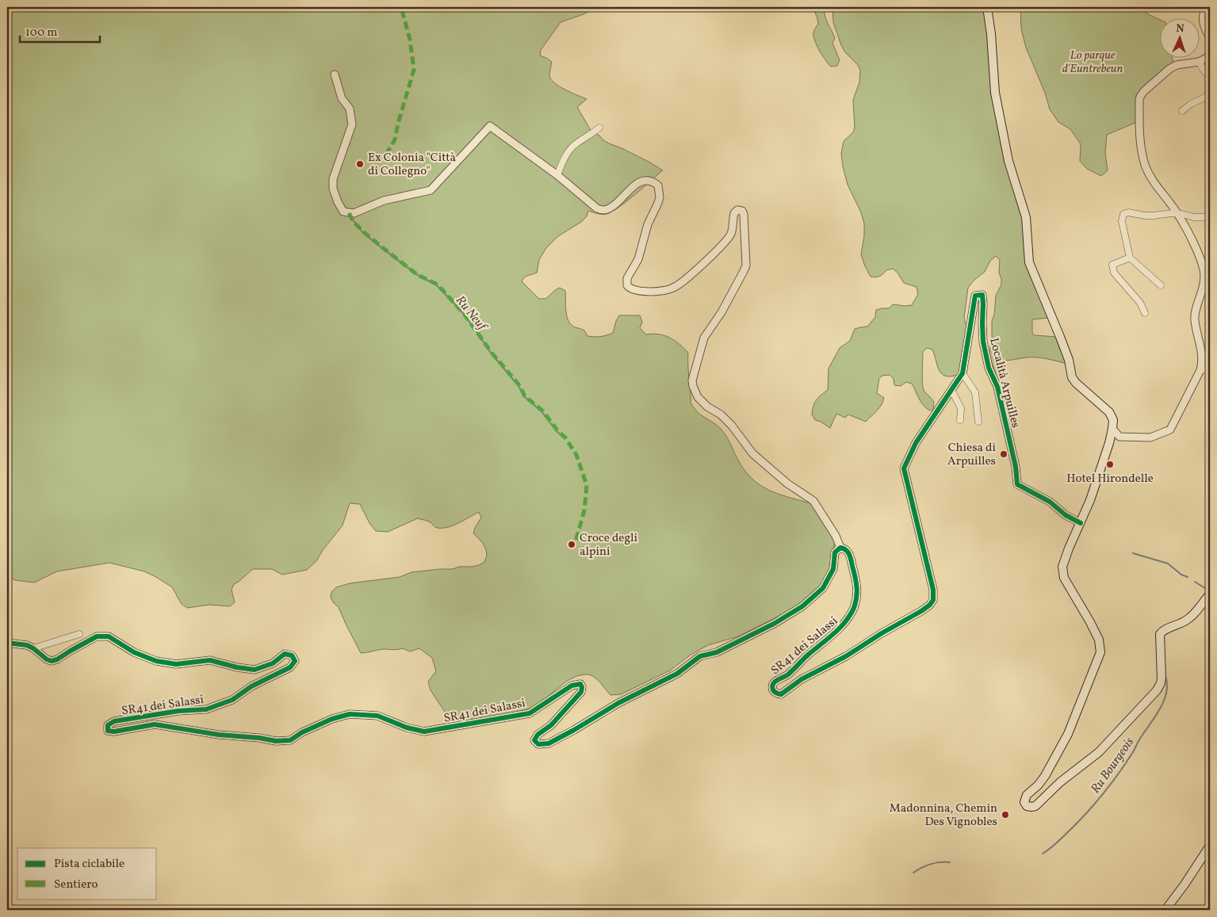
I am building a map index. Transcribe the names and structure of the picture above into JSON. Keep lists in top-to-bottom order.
{
  "streets": {
    "street": ["Località Arpuilles", "SR41 dei Salassi"]
  },
  "crossings": [
    ["Località Arpuilles", "SR41 dei Salassi"]
  ],
  "water": ["Ru Neuf", "Ru Bourgeois"],
  "parks": ["Lo parque d'Euntrebeun"],
  "places": [
    "Ex Colonia \"Città di Collegno\"",
    "Chiesa di Arpuilles",
    "Hotel Hirondelle",
    "Croce degli alpini",
    "Madonnina, Chemin Des Vignobles"
  ],
  "legend": ["Pista ciclabile", "Sentiero"],
  "scale_bar": "100 m",
  "north": "top"
}
